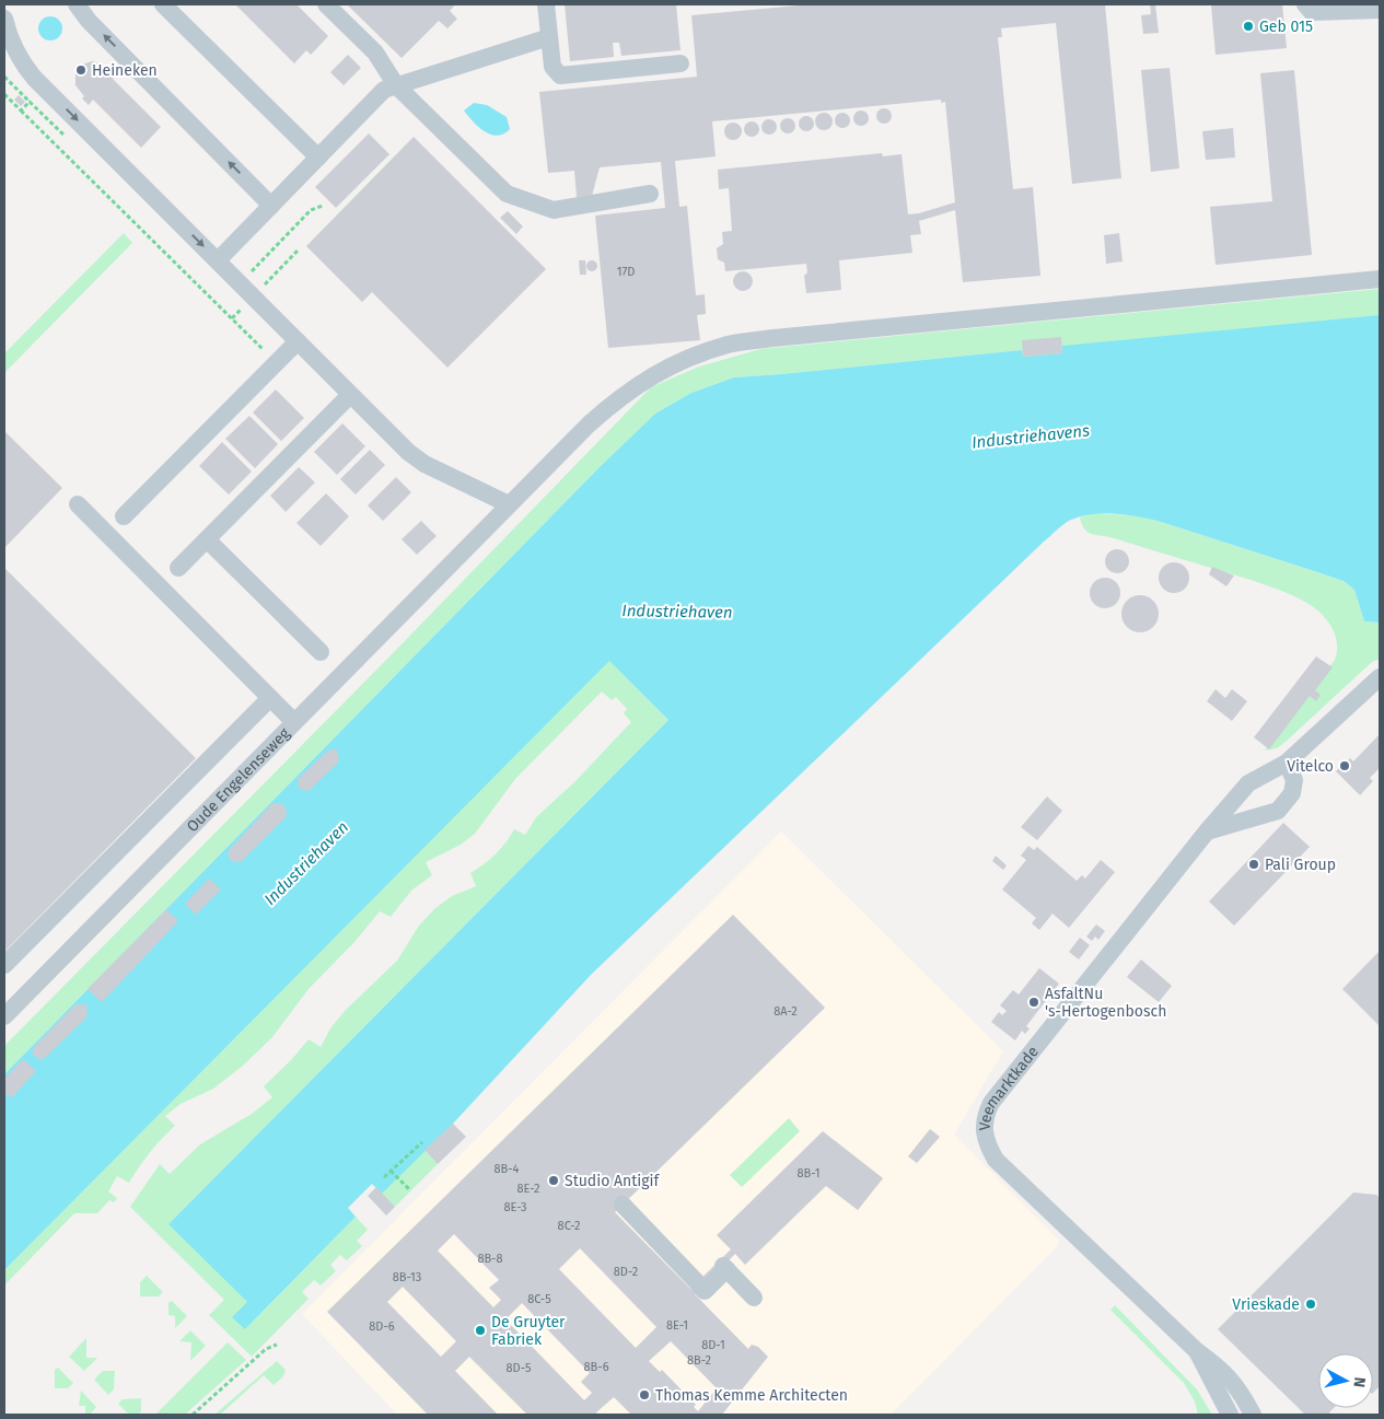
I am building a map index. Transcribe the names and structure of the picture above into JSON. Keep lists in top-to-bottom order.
{
  "streets": {
    "street": ["Oude Engelenseweg", "Veemarktkade"]
  },
  "water": ["Industriehavens", "Industriehaven"],
  "places": [
    "Geb 015",
    "Heineken",
    "Vitelco",
    "Pali Group",
    "AsfaltNu 's-Hertogenbosch",
    "Studio Antigif",
    "Vrieskade",
    "De Gruyter Fabriek",
    "Thomas Kemme Architecten"
  ],
  "house_numbers": [
    "17D",
    "8A-2",
    "8B-4",
    "8B-1",
    "8E-2",
    "8E-3",
    "8C-2",
    "8B-8",
    "8D-2",
    "8B-13",
    "8C-5",
    "8E-1",
    "8D-6",
    "8D-1",
    "8B-2",
    "8B-6",
    "8D-5"
  ],
  "north": "right"
}
